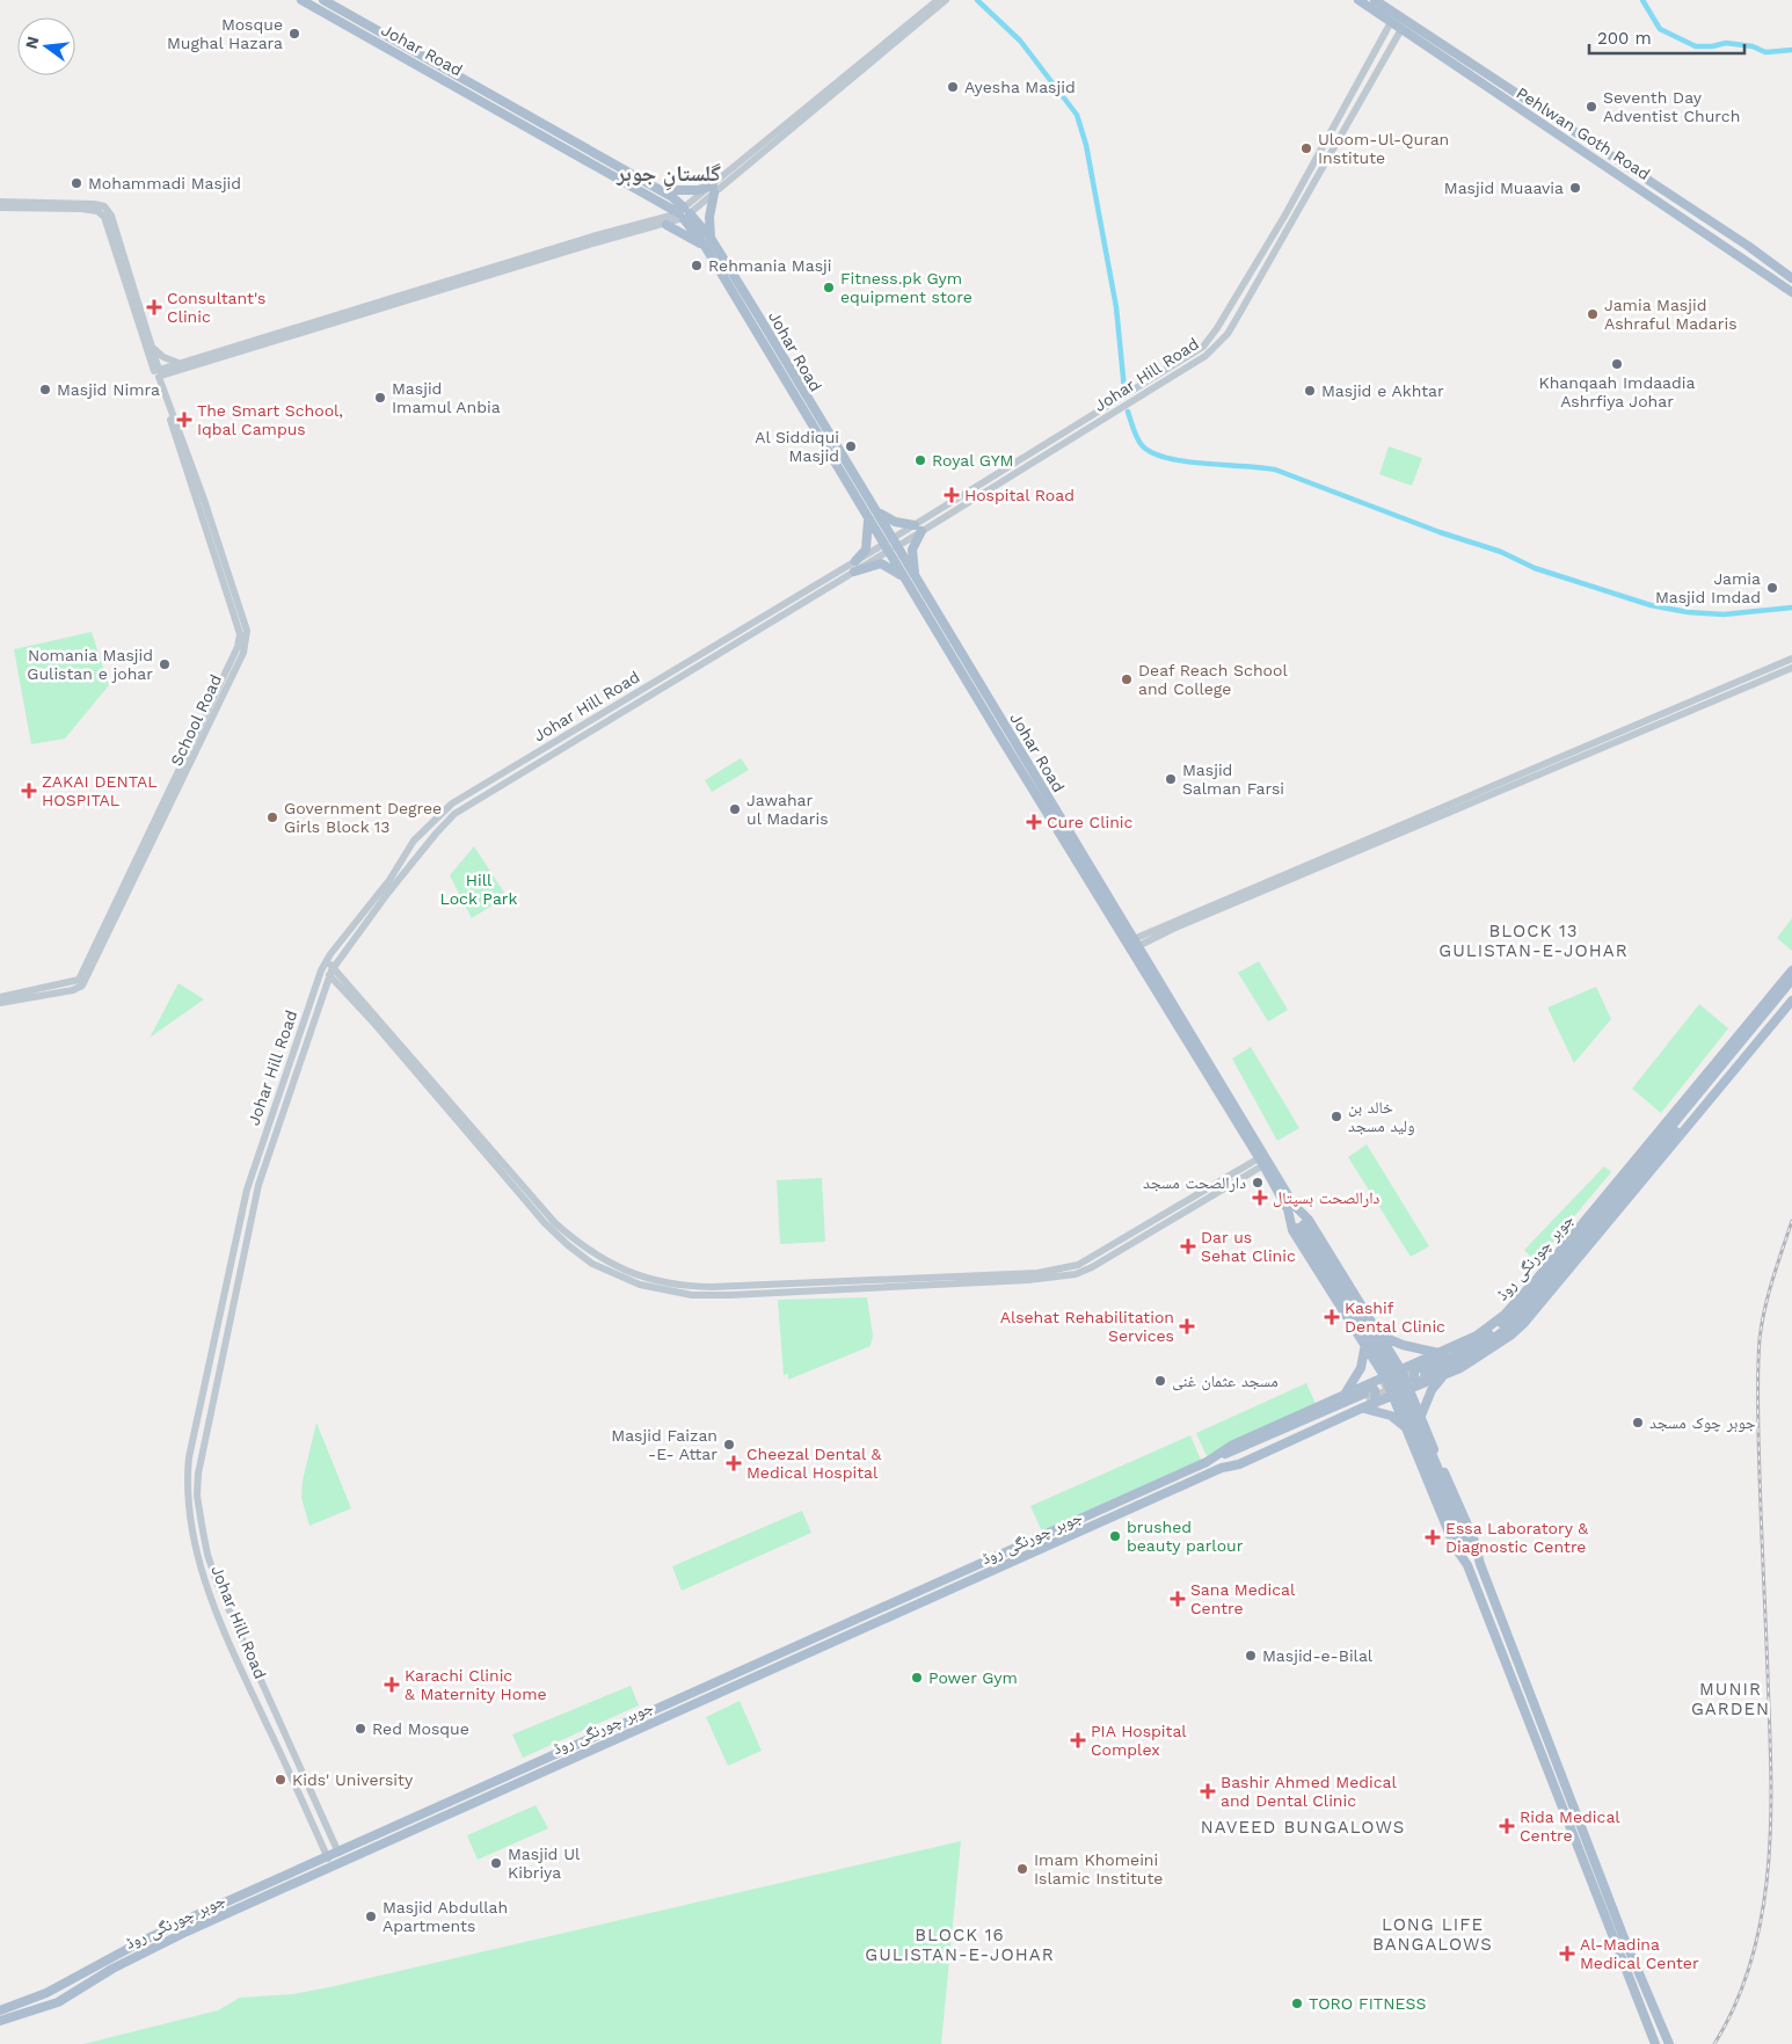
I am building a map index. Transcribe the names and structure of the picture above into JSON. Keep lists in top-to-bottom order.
{
  "streets": {
    "main road": ["Johar Road", "Pehlwan Goth Road", "جوہر چورنگی روڈ"],
    "street": ["Johar Hill Road", "School Road"]
  },
  "crossings": [
    ["Johar Road", "Johar Hill Road"],
    ["Johar Road", "جوہر چورنگی روڈ"],
    ["Pehlwan Goth Road", "Johar Hill Road"],
    ["Johar Hill Road", "جوہر چورنگی روڈ"]
  ],
  "districts": [
    "گلستانِ جوہر",
    "BLOCK 13 GULISTAN-E-JOHAR",
    "MUNIR GARDEN",
    "NAVEED BUNGALOWS",
    "LONG LIFE BANGALOWS",
    "BLOCK 16 GULISTAN-E-JOHAR"
  ],
  "parks": ["Hill Lock Park"],
  "places": {
    "other": [
      "Mosque Mughal Hazara",
      "Ayesha Masjid",
      "Seventh Day Adventist Church",
      "Uloom-Ul-Quran Institute",
      "Mohammadi Masjid",
      "Masjid Muaavia",
      "Rehmania Masji",
      "Fitness.pk Gym equipment store",
      "Jamia Masjid Ashraful Madaris",
      "Khanqaah Imdaadia Ashrfiya Johar",
      "Masjid Nimra",
      "Masjid e Akhtar",
      "Masjid Imamul Anbia",
      "Al Siddiqui Masjid",
      "Royal GYM",
      "Jamia Masjid Imdad",
      "Nomania Masjid Gulistan e johar",
      "Deaf Reach School and College",
      "Masjid Salman Farsi",
      "Jawahar ul Madaris",
      "Government Degree Girls Block 13",
      "خالد بن ولید مسجد",
      "دارالصحت مسجد",
      "مسجد عثمان غنی",
      "جوہر چوک مسجد",
      "Masjid Faizan -E- Attar",
      "brushed beauty parlour",
      "Masjid-e-Bilal",
      "Power Gym",
      "Red Mosque",
      "Kids' University",
      "Masjid Ul Kibriya",
      "Imam Khomeini Islamic Institute",
      "Masjid Abdullah Apartments",
      "TORO FITNESS"
    ],
    "health": [
      "Consultant's Clinic",
      "The Smart School, Iqbal Campus",
      "Hospital Road",
      "ZAKAI DENTAL HOSPITAL",
      "Cure Clinic",
      "دارالصحت ہسپتال",
      "Dar us Sehat Clinic",
      "Kashif Dental Clinic",
      "Alsehat Rehabilitation Services",
      "Cheezal Dental & Medical Hospital",
      "Essa Laboratory & Diagnostic Centre",
      "Sana Medical Centre",
      "Karachi Clinic & Maternity Home",
      "PIA Hospital Complex",
      "Bashir Ahmed Medical and Dental Clinic",
      "Rida Medical Centre",
      "Al-Madina Medical Center"
    ]
  },
  "scale_bar": "200 m",
  "north": "left"
}
